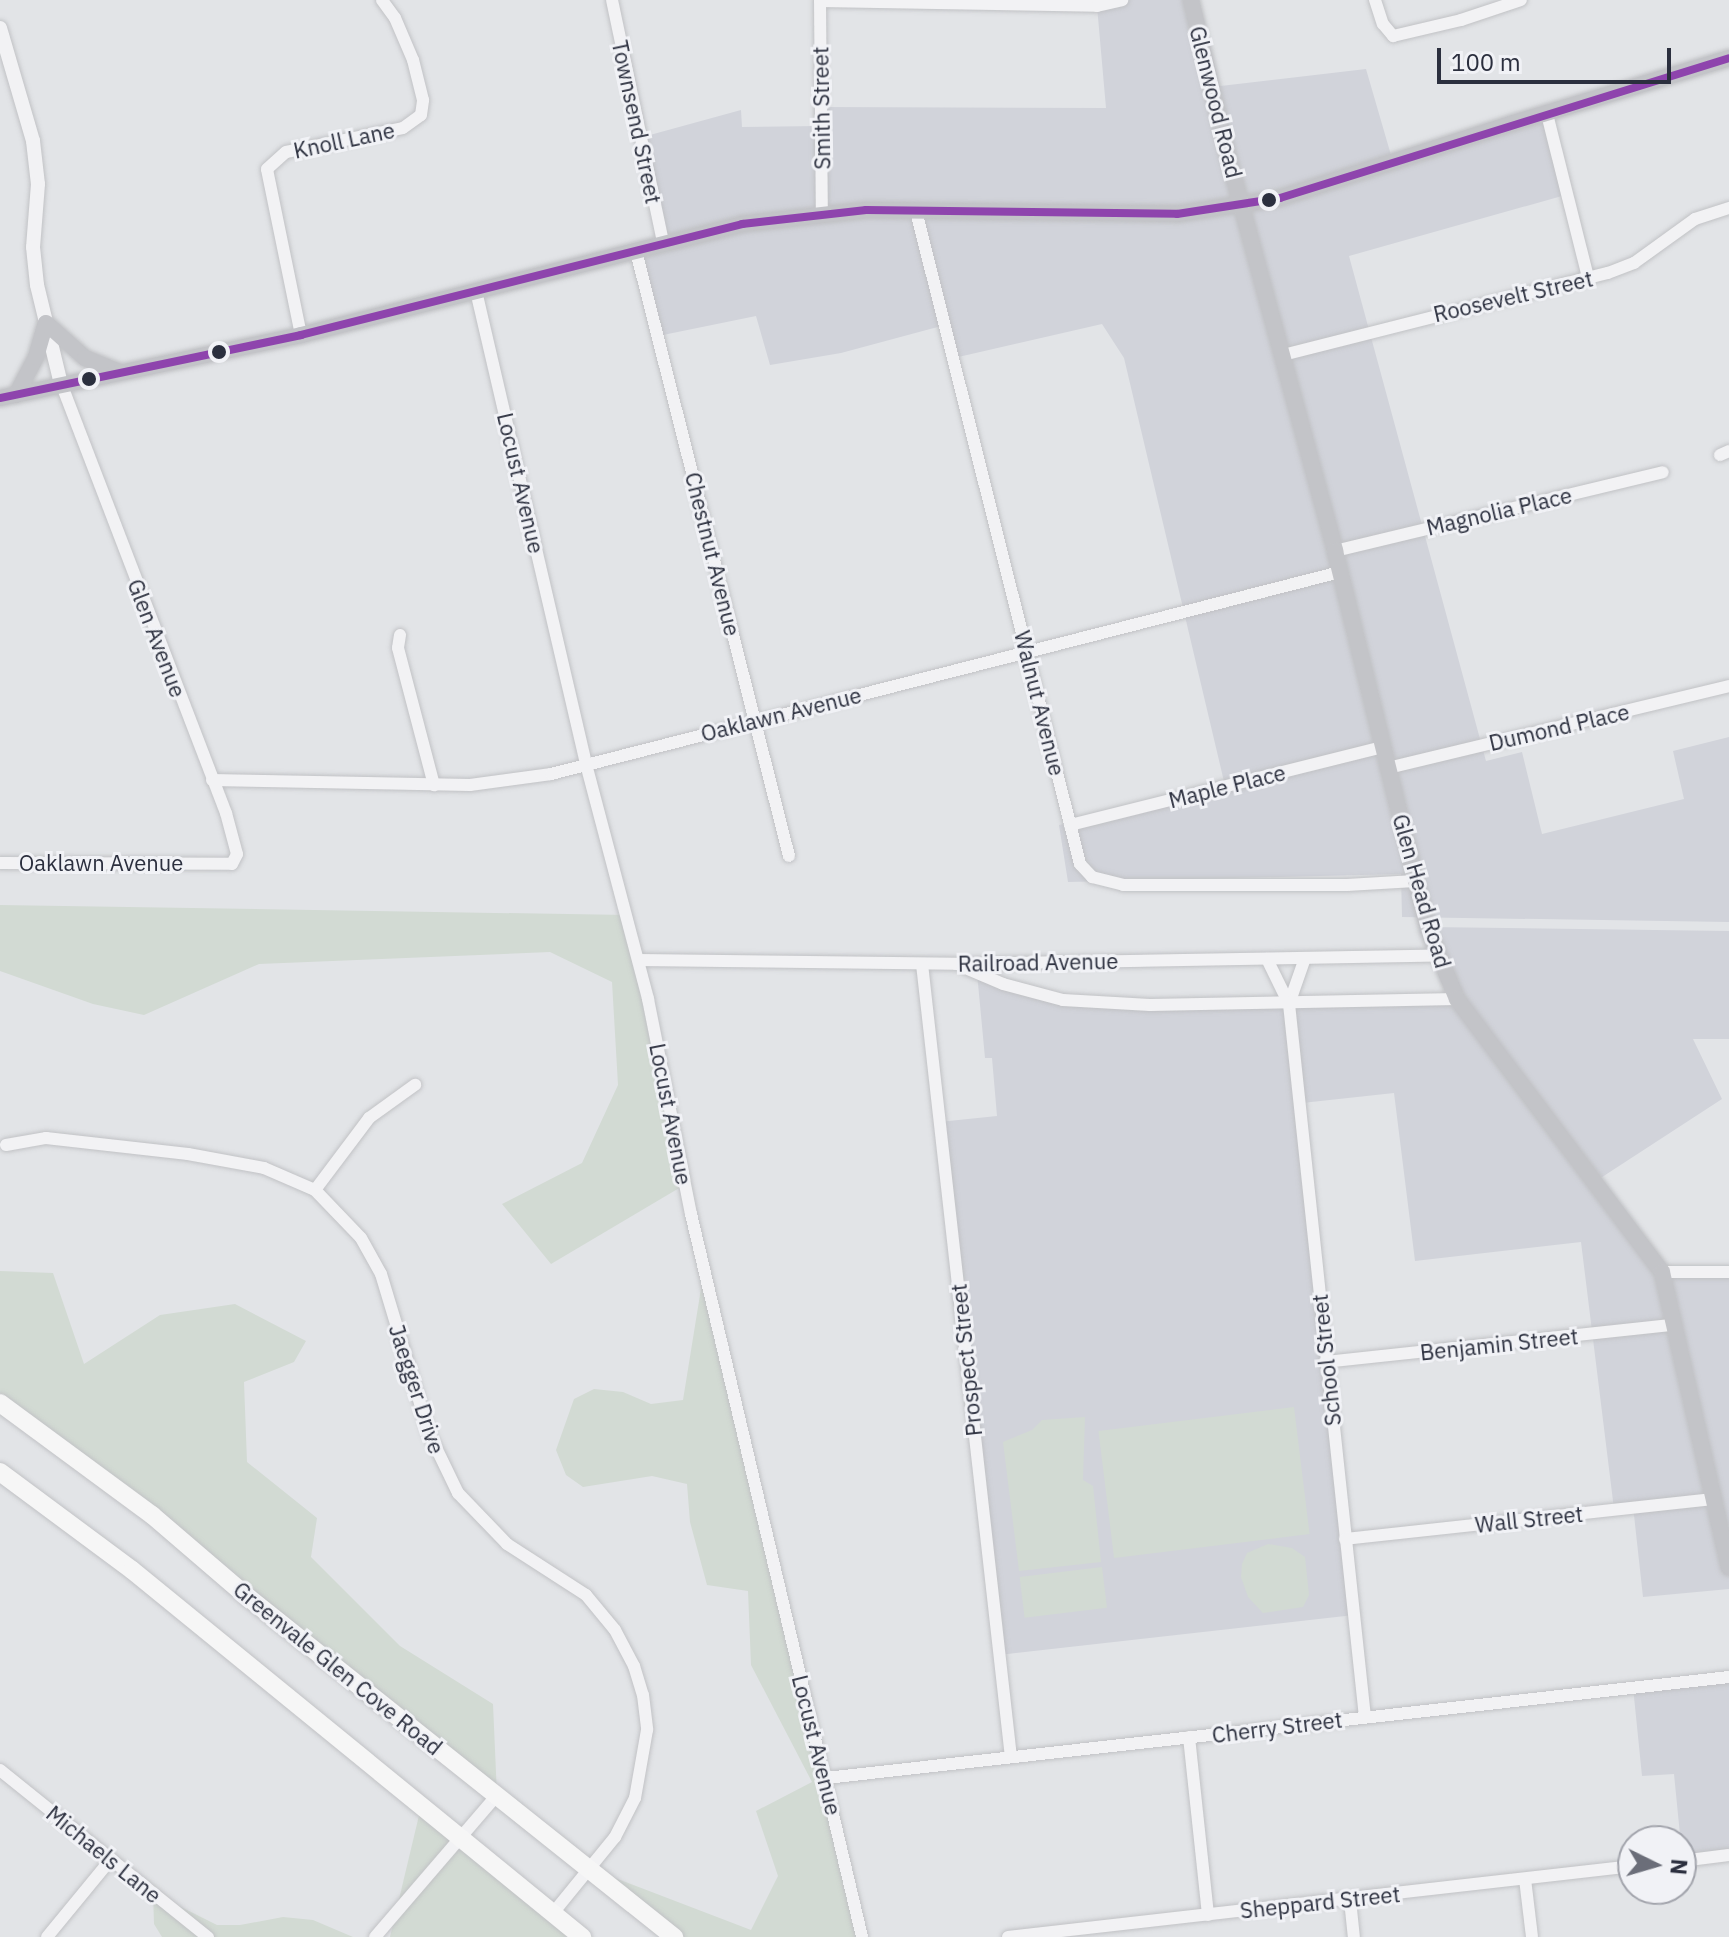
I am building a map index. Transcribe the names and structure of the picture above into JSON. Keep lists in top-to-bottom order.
{
  "streets": {
    "main road": ["Glenwood Road", "Glen Head Road", "Greenvale Glen Cove Road"],
    "street": [
      "Smith Street",
      "Townsend Street",
      "Knoll Lane",
      "Roosevelt Street",
      "Locust Avenue",
      "Magnolia Place",
      "Chestnut Avenue",
      "Glen Avenue",
      "Walnut Avenue",
      "Oaklawn Avenue",
      "Dumond Place",
      "Maple Place",
      "Railroad Avenue",
      "Benjamin Street",
      "Prospect Street",
      "School Street",
      "Jaegger Drive",
      "Wall Street",
      "Cherry Street",
      "Michaels Lane",
      "Sheppard Street"
    ]
  },
  "crossings": [
    ["Glenwood Road", "Glen Head Road"],
    ["Roosevelt Street", "Glen Head Road"],
    ["Locust Avenue", "Oaklawn Avenue"],
    ["Locust Avenue", "Railroad Avenue"],
    ["Locust Avenue", "Cherry Street"],
    ["Magnolia Place", "Glen Head Road"],
    ["Chestnut Avenue", "Oaklawn Avenue"],
    ["Glen Avenue", "Oaklawn Avenue"],
    ["Walnut Avenue", "Oaklawn Avenue"],
    ["Walnut Avenue", "Maple Place"],
    ["Walnut Avenue", "Glen Head Road"],
    ["Oaklawn Avenue", "Glen Head Road"],
    ["Dumond Place", "Glen Head Road"],
    ["Maple Place", "Glen Head Road"],
    ["Glen Head Road", "Railroad Avenue"],
    ["Glen Head Road", "Benjamin Street"],
    ["Glen Head Road", "Wall Street"],
    ["Railroad Avenue", "Prospect Street"],
    ["Railroad Avenue", "School Street"],
    ["Benjamin Street", "School Street"],
    ["Prospect Street", "Cherry Street"],
    ["School Street", "Wall Street"],
    ["School Street", "Cherry Street"],
    ["Jaegger Drive", "Greenvale Glen Cove Road"]
  ],
  "scale_bar": "100 m",
  "north": "right"
}
